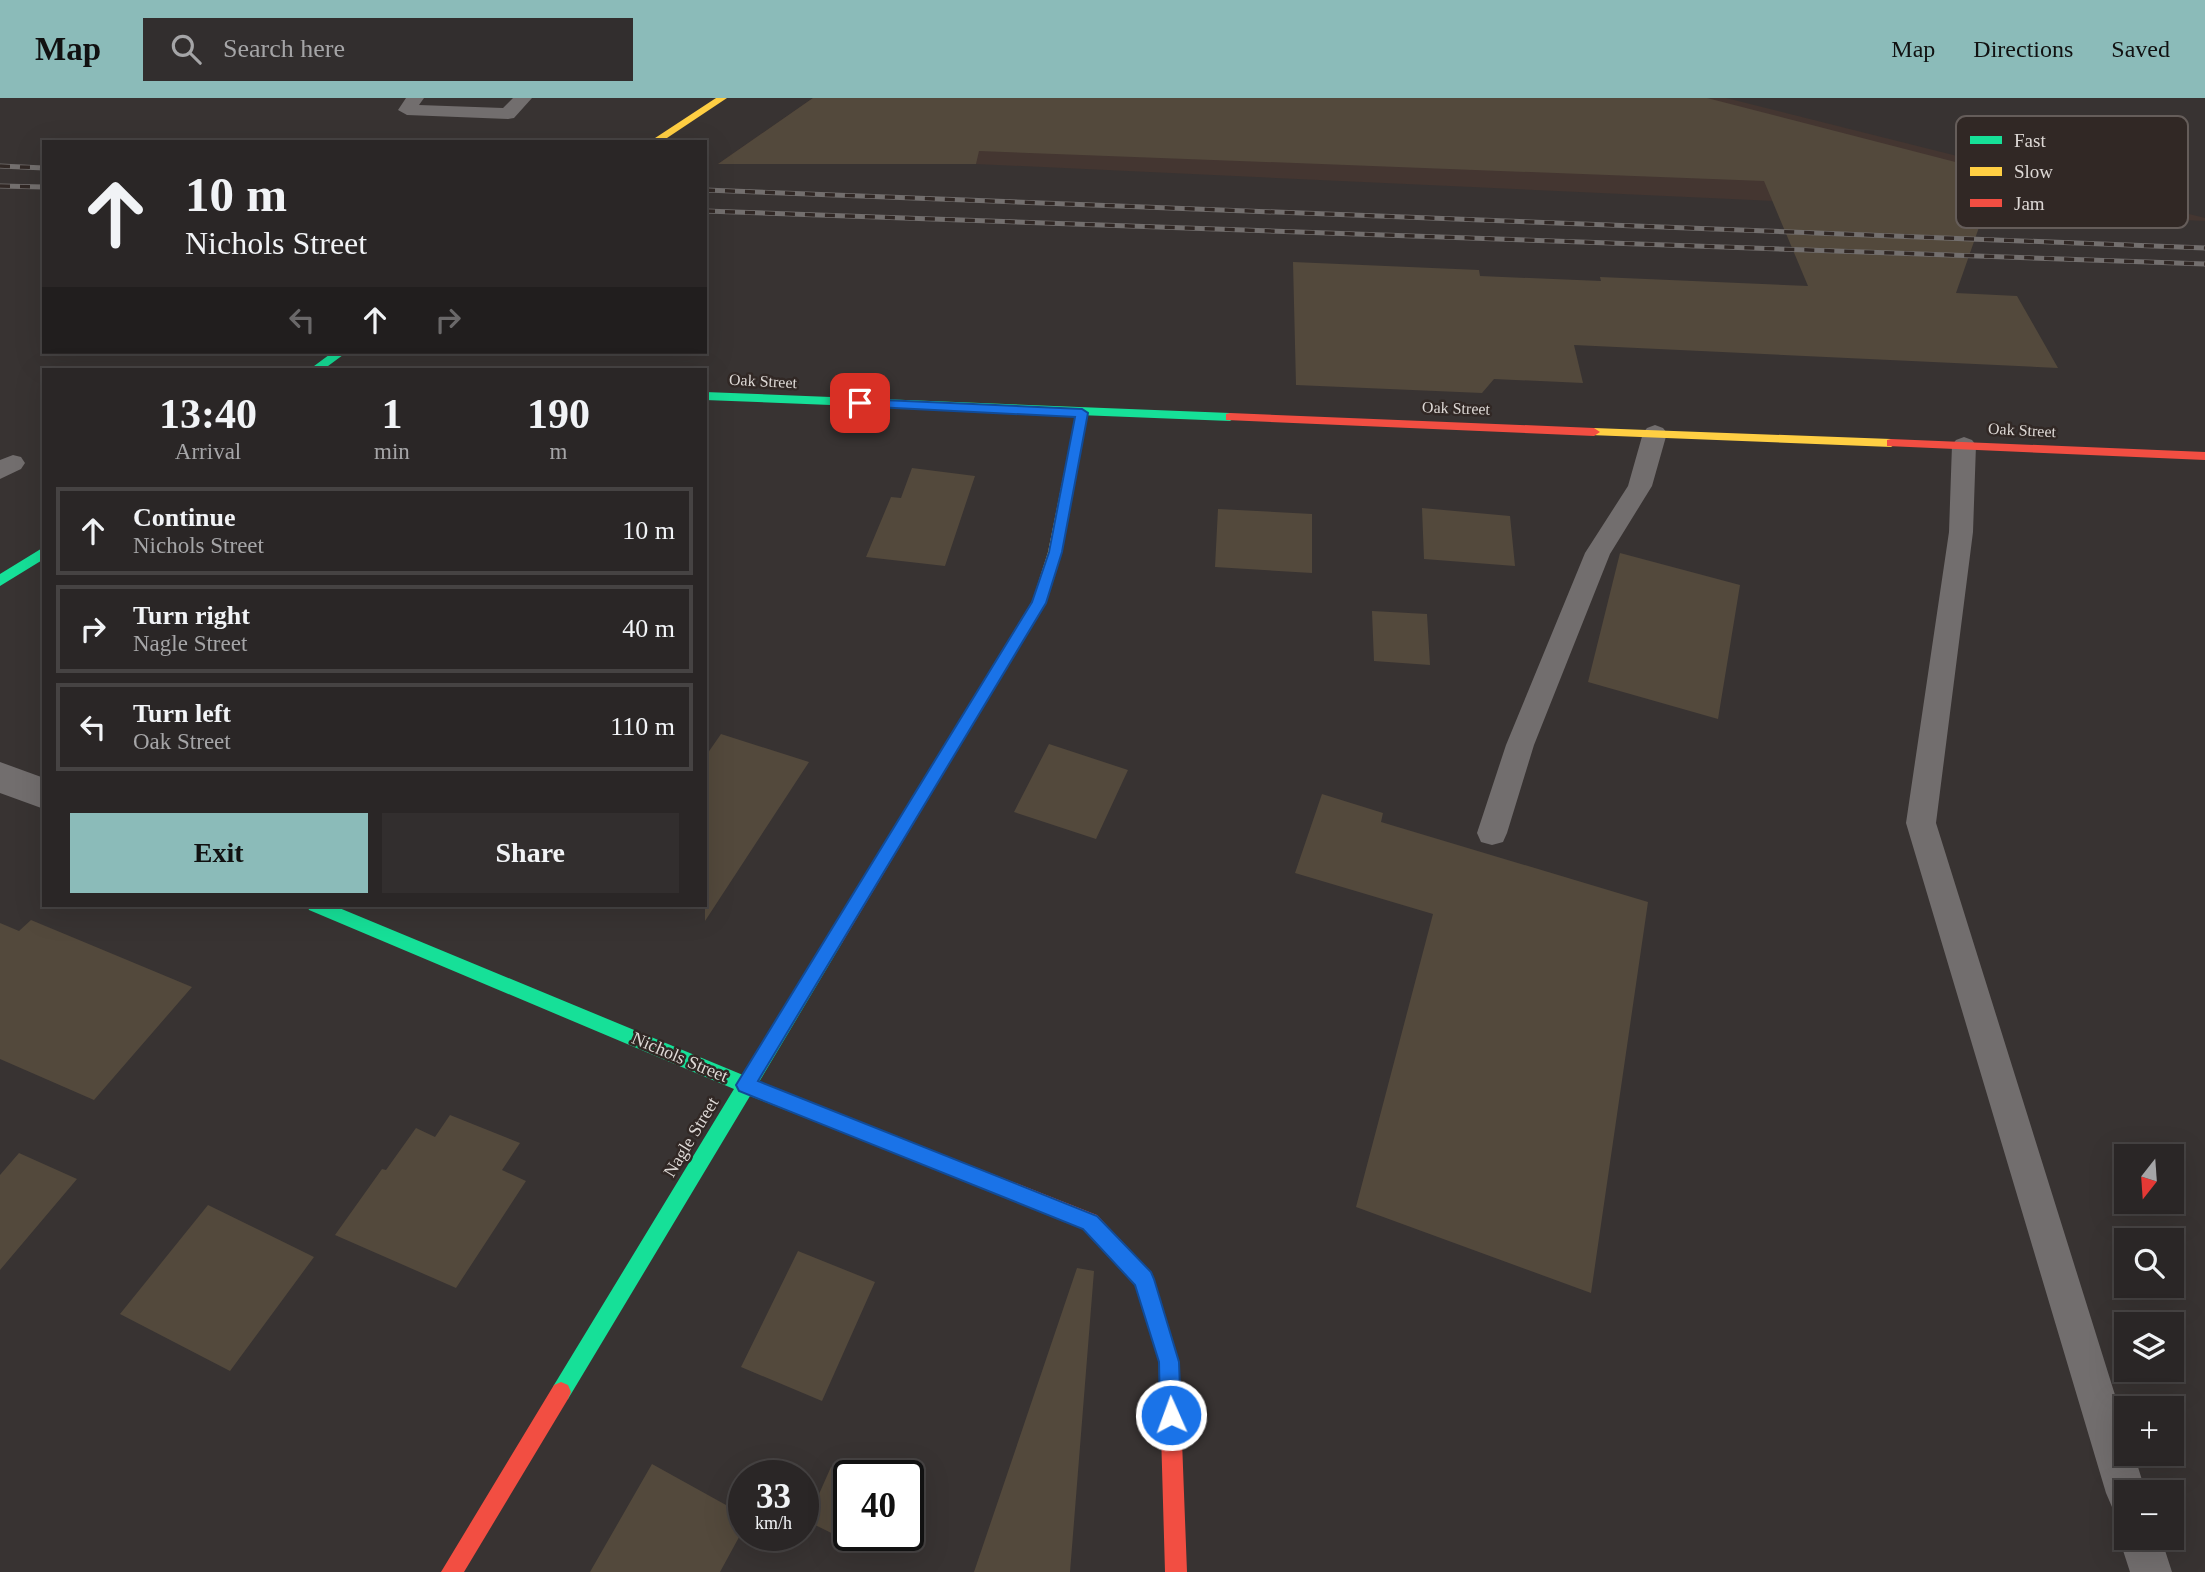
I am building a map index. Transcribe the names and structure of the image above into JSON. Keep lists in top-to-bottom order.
{
  "streets": {
    "street": ["Oak Street", "Nichols Street", "Nagle Street"]
  },
  "crossings": [
    ["Oak Street", "Nagle Street"],
    ["Nichols Street", "Nagle Street"]
  ],
  "legend": ["Fast", "Slow", "Jam"],
  "north": "bottom",
  "page": {
    "header": "Map",
    "search": "Search here",
    "nav": ["Map", "Directions", "Saved"],
    "turn": ["10 m", "Nichols Street"],
    "eta": [
      "13:40",
      "Arrival",
      "1",
      "min",
      "190",
      "m"
    ],
    "list": [
      {
        "name": "Continue",
        "note": "Nichols Street",
        "value": "10 m"
      },
      {
        "name": "Turn right",
        "note": "Nagle Street",
        "value": "40 m"
      },
      {
        "name": "Turn left",
        "note": "Oak Street",
        "value": "110 m"
      }
    ],
    "buttons": ["Exit", "Share"],
    "map_buttons": ["+", "−"],
    "speed": "33 km/h",
    "limit": "40"
  }
}
